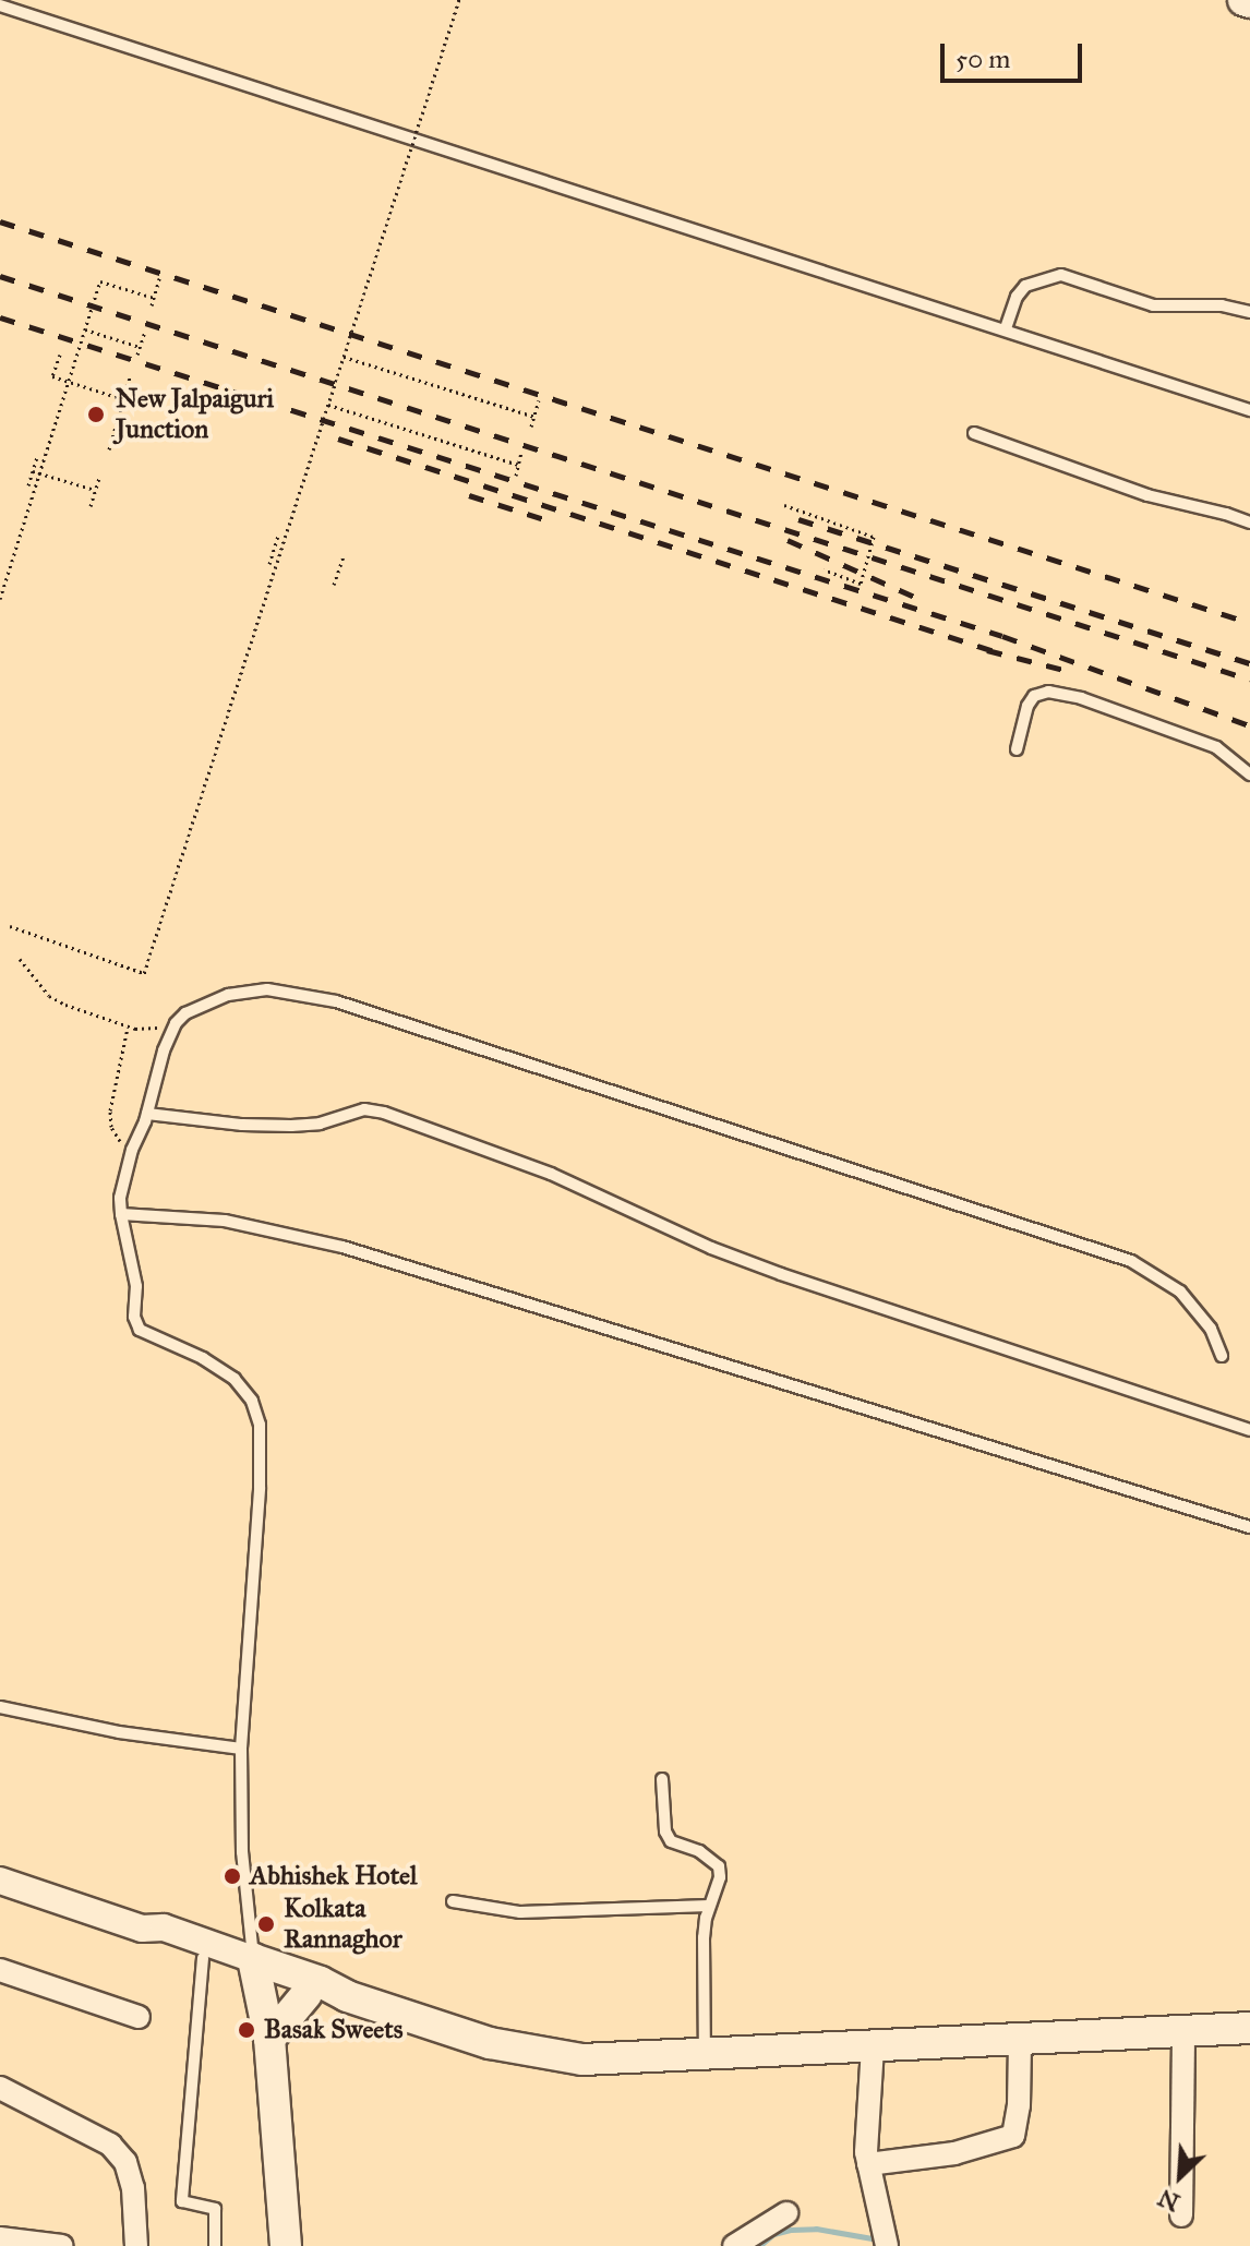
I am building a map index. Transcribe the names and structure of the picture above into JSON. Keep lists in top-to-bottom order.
{
  "places": [
    "New Jalpaiguri Junction",
    "Abhishek Hotel",
    "Kolkata Rannaghor",
    "Basak Sweets"
  ],
  "scale_bar": "50 m",
  "north": "bottom left"
}
